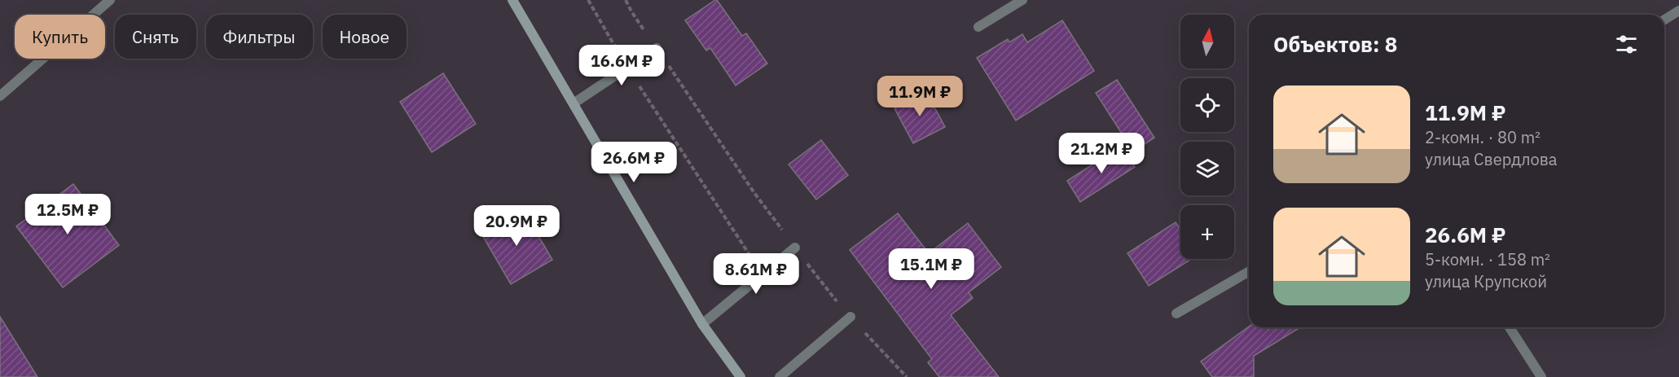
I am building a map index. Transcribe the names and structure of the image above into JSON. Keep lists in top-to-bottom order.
{
  "north": "top",
  "page": {
    "map_buttons": "+",
    "chip": [
      "Купить",
      "Снять",
      "Фильтры",
      "Новое"
    ],
    "heading": "Объектов: 8",
    "price": [
      "16.6M ₽",
      "11.9M ₽",
      "21.2M ₽",
      "26.6M ₽",
      "12.5M ₽",
      "20.9M ₽",
      "15.1M ₽",
      "8.61M ₽"
    ],
    "list": [
      {
        "name": "11.9M ₽",
        "note": "2-комн. · 80 m² · улица Свердлова"
      },
      {
        "name": "26.6M ₽",
        "note": "5-комн. · 158 m² · улица Крупской"
      }
    ]
  }
}
